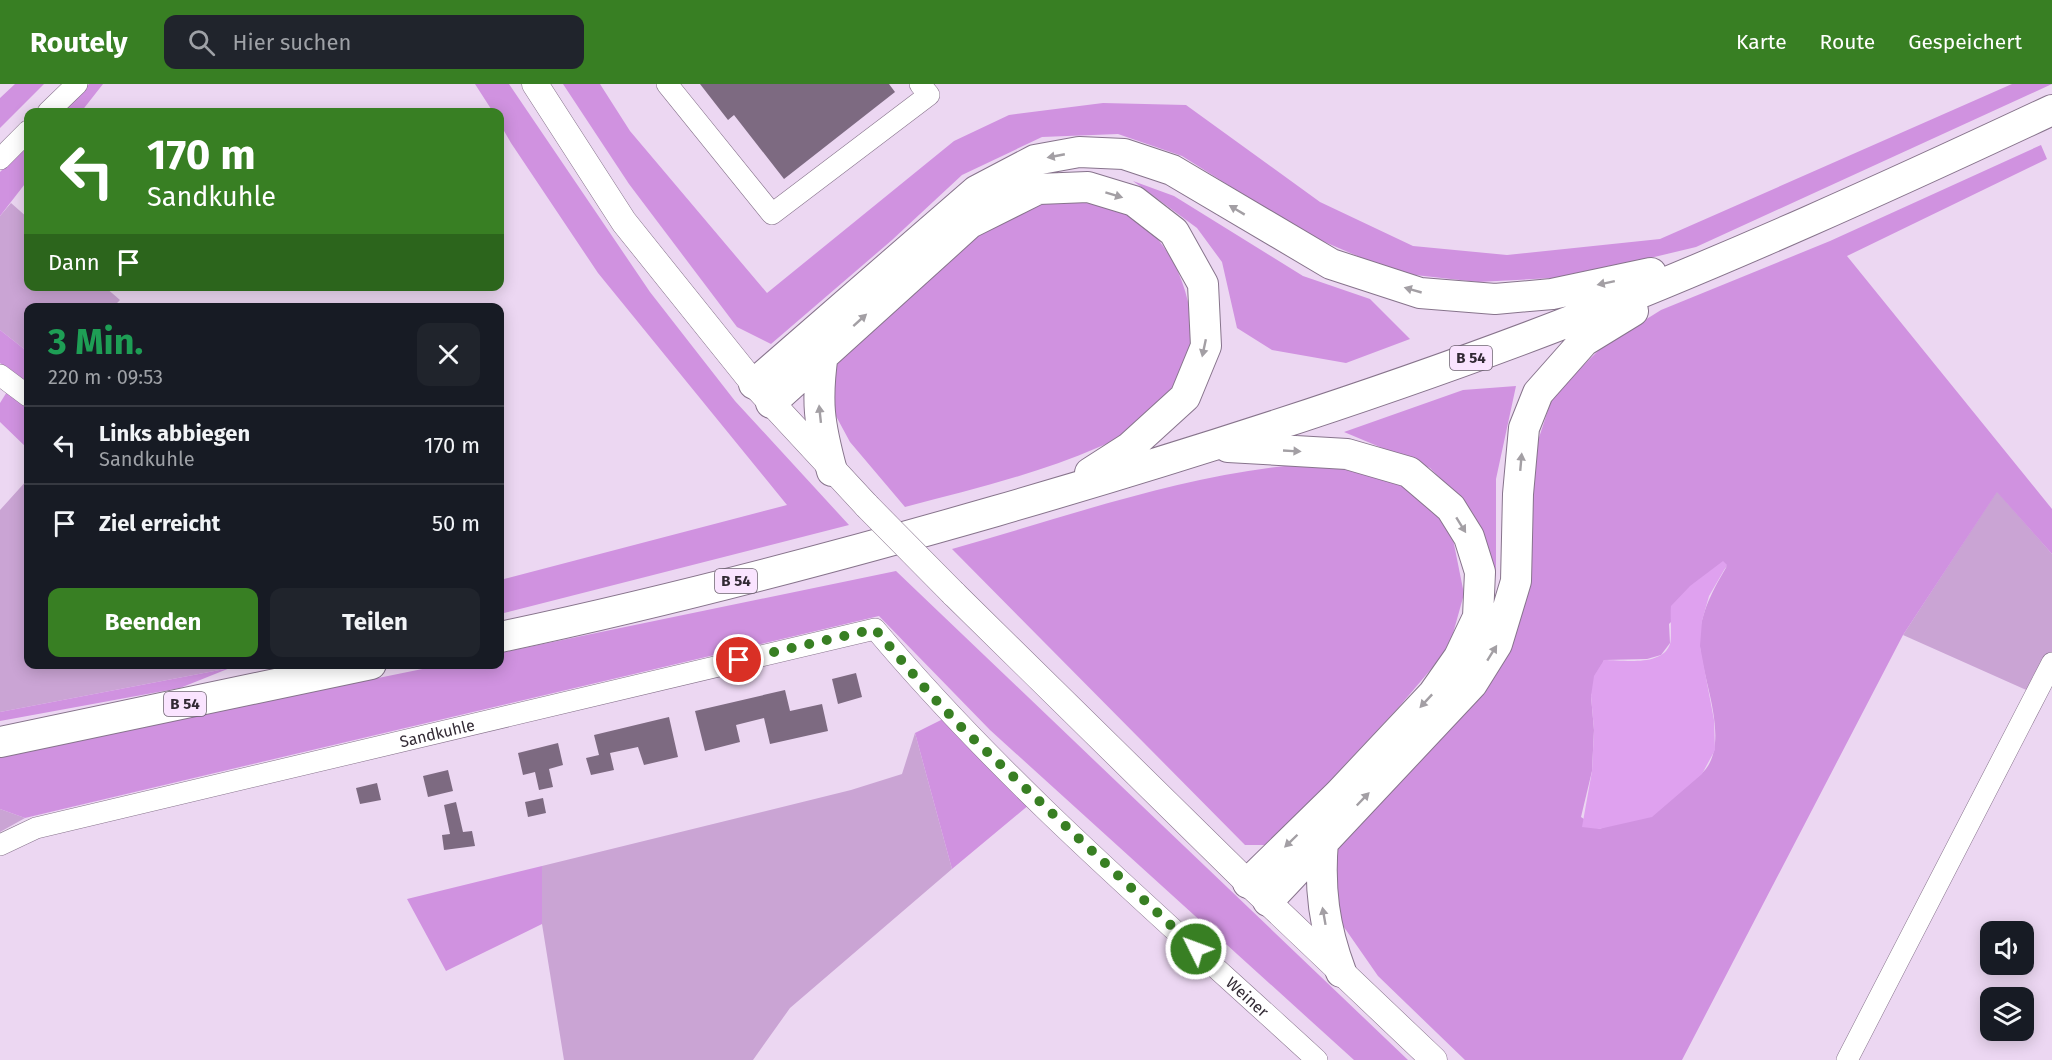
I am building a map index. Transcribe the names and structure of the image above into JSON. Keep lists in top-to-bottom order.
{
  "streets": {
    "highway": ["B 54"],
    "street": ["Sandkuhle", "Weiner"]
  },
  "crossings": [
    ["Sandkuhle", "Weiner"]
  ],
  "page": {
    "header": "Routely",
    "search": "Hier suchen",
    "nav": ["Karte", "Route", "Gespeichert"],
    "turn": ["170 m", "Sandkuhle"],
    "then": "Dann",
    "heading": ["3 Min.", "220 m · 09:53"],
    "list": [
      {
        "name": "Links abbiegen",
        "note": "Sandkuhle",
        "value": "170 m"
      },
      {
        "name": "Ziel erreicht",
        "value": "50 m"
      }
    ],
    "buttons": ["Beenden", "Teilen"]
  }
}
